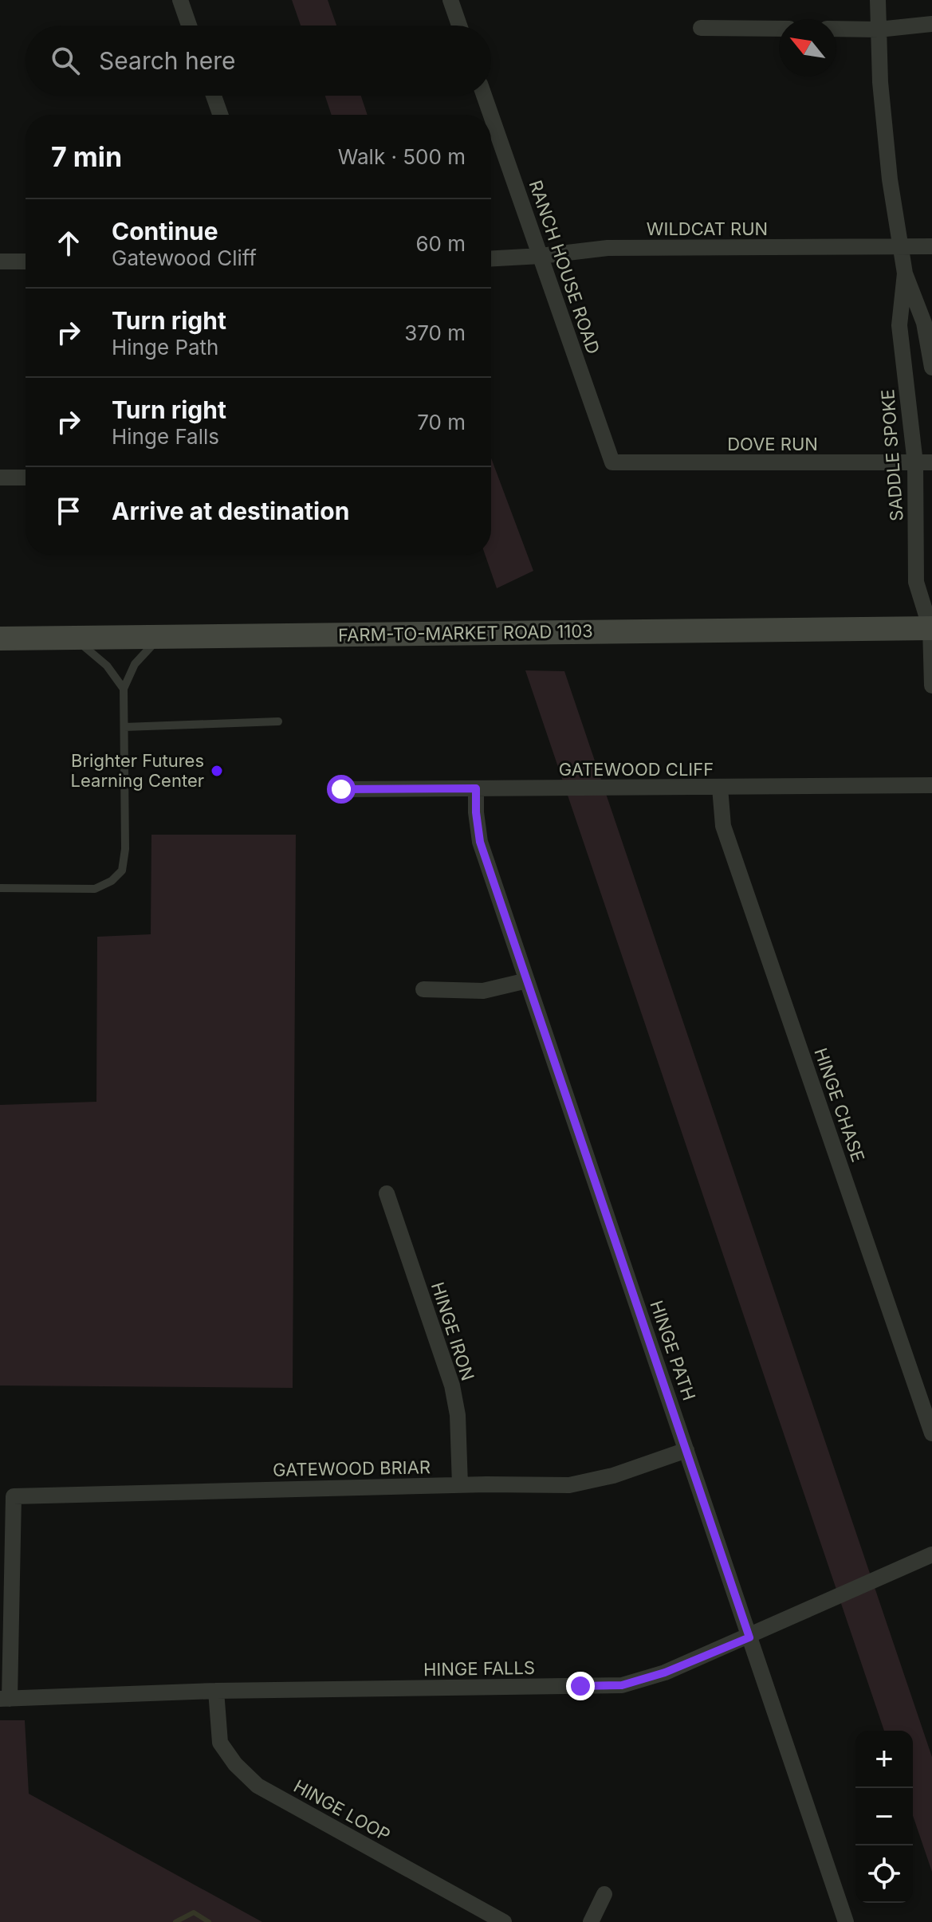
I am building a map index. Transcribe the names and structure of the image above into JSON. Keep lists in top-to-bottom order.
{
  "streets": {
    "main road": ["FARM-TO-MARKET ROAD 1103"],
    "street": [
      "WILDCAT RUN",
      "RANCH HOUSE ROAD",
      "DOVE RUN",
      "SADDLE SPOKE",
      "GATEWOOD CLIFF",
      "HINGE CHASE",
      "HINGE IRON",
      "HINGE PATH",
      "GATEWOOD BRIAR",
      "HINGE FALLS",
      "HINGE LOOP"
    ]
  },
  "crossings": [
    ["WILDCAT RUN", "RANCH HOUSE ROAD"],
    ["WILDCAT RUN", "SADDLE SPOKE"],
    ["RANCH HOUSE ROAD", "DOVE RUN"],
    ["DOVE RUN", "SADDLE SPOKE"],
    ["SADDLE SPOKE", "FARM-TO-MARKET ROAD 1103"],
    ["GATEWOOD CLIFF", "HINGE CHASE"],
    ["GATEWOOD CLIFF", "HINGE PATH"],
    ["HINGE IRON", "GATEWOOD BRIAR"],
    ["HINGE PATH", "GATEWOOD BRIAR"],
    ["HINGE PATH", "HINGE FALLS"],
    ["GATEWOOD BRIAR", "HINGE FALLS"],
    ["HINGE FALLS", "HINGE LOOP"]
  ],
  "places": ["Brighter Futures Learning Center"],
  "north": "top left",
  "page": {
    "search": "Search here",
    "heading": ["7 min", "Walk · 500 m"],
    "list": [
      ["Continue", "Gatewood Cliff", "60 m"],
      ["Turn right", "Hinge Path", "370 m"],
      ["Turn right", "Hinge Falls", "70 m"],
      "Arrive at destination"
    ],
    "map_buttons": ["+", "−"]
  }
}
